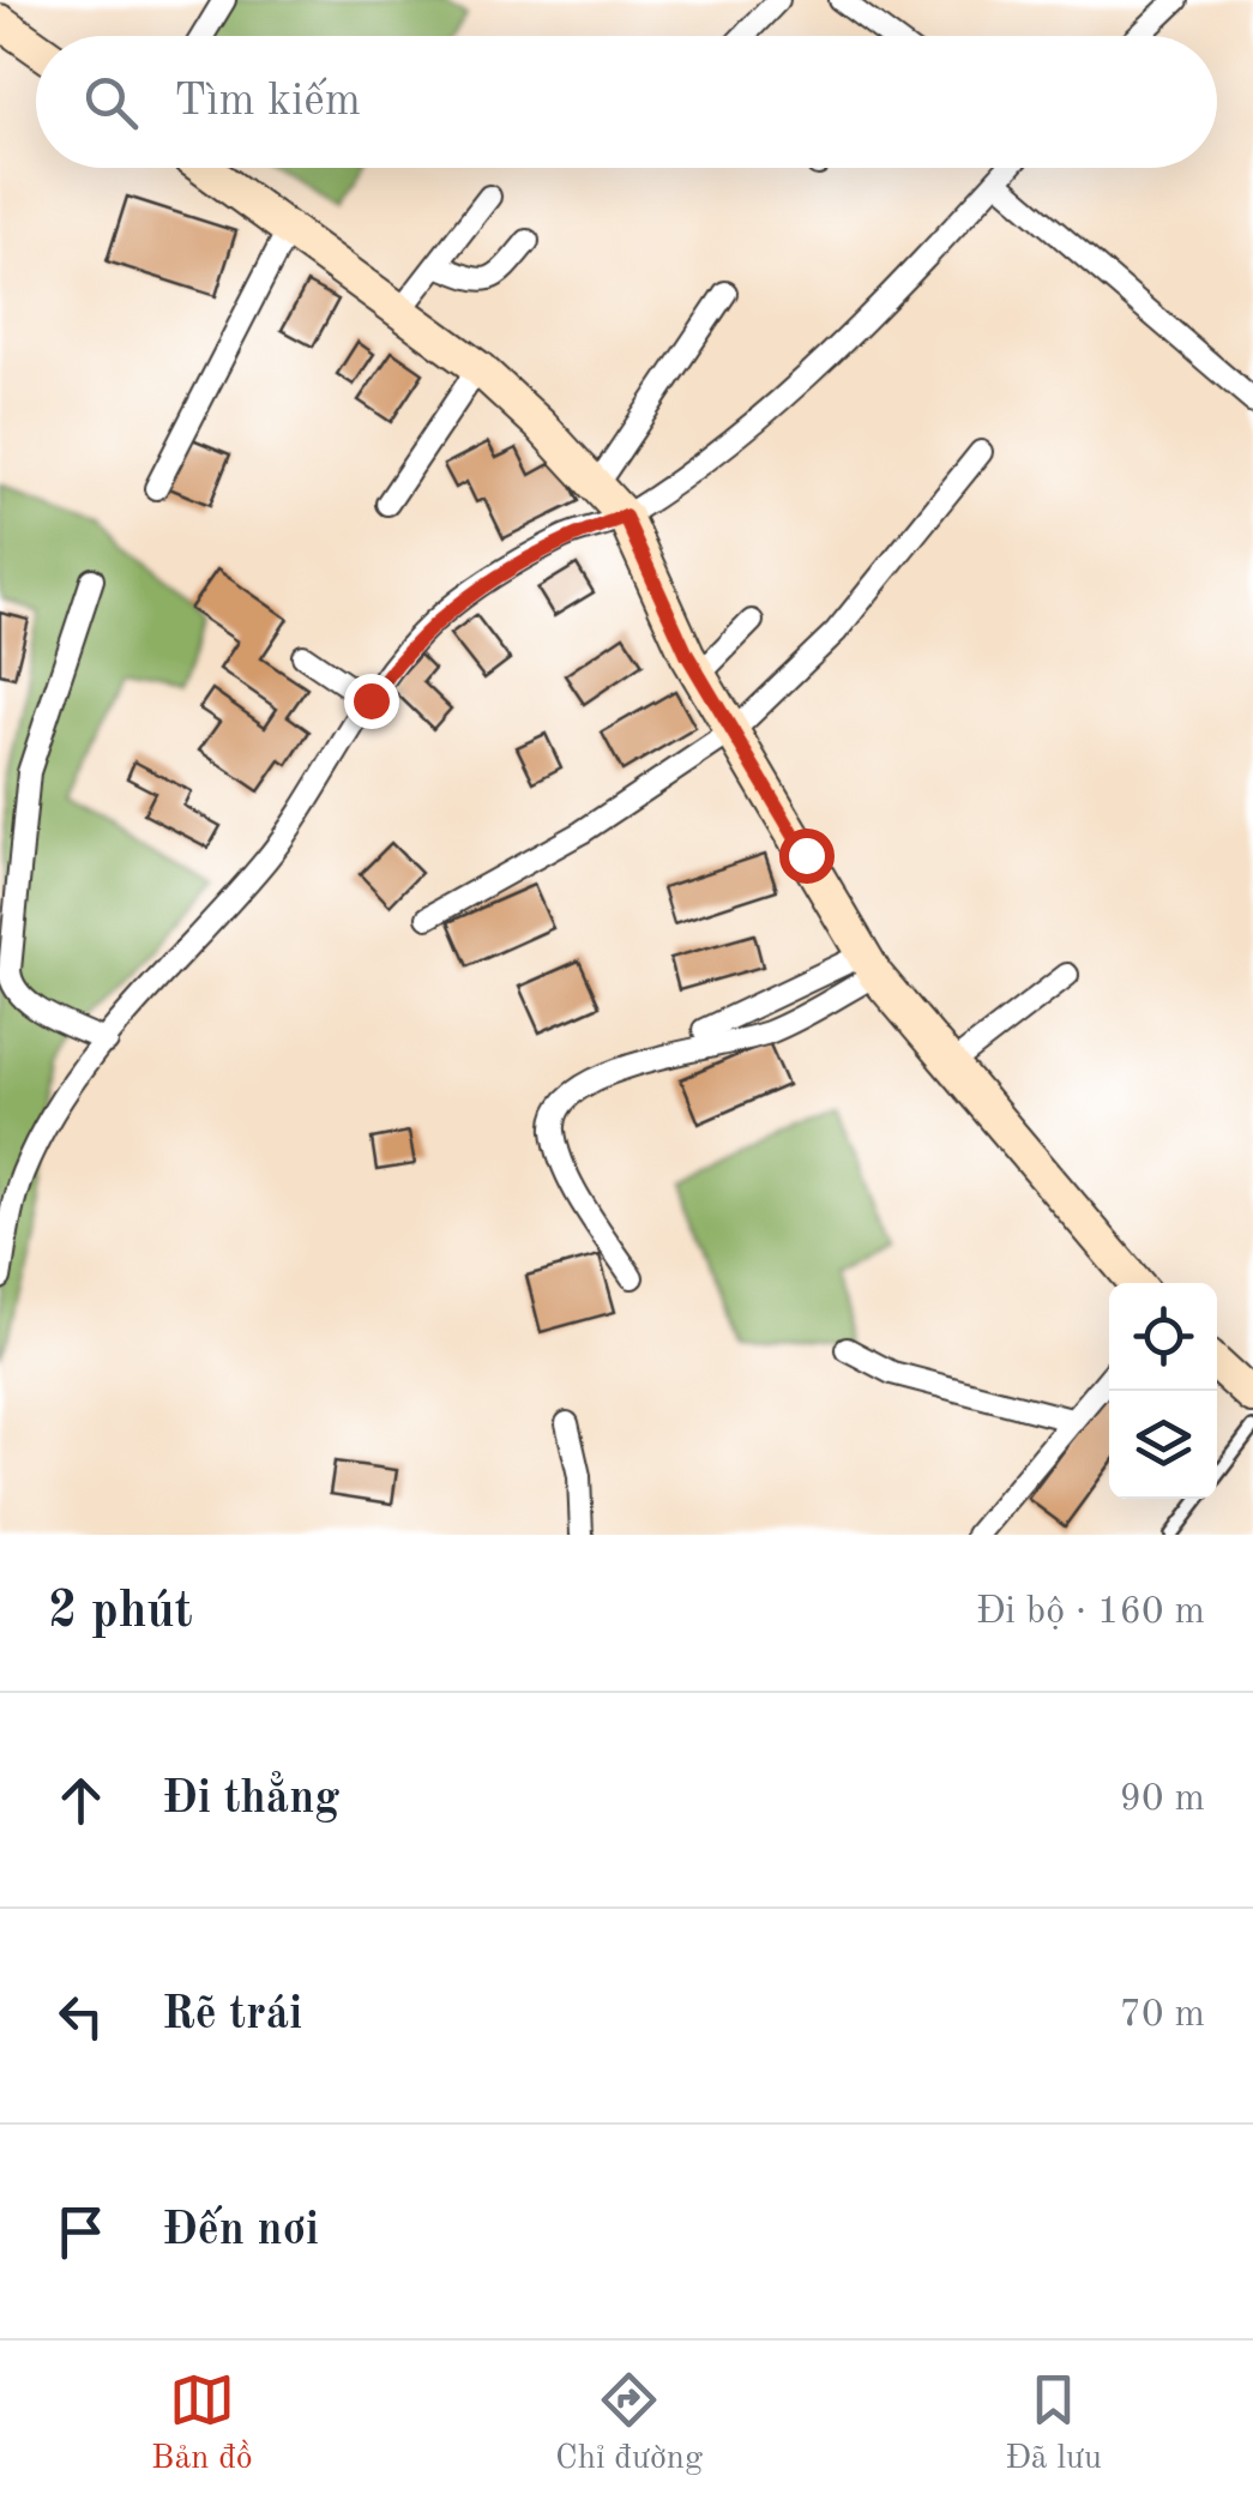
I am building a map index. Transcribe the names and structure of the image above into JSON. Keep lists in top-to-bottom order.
{
  "page": {
    "search": "Tìm kiếm",
    "heading": ["2 phút", "Đi bộ · 160 m"],
    "list": [
      ["Đi thẳng", "90 m"],
      ["Rẽ trái", "70 m"],
      "Đến nơi"
    ],
    "nav": ["Bản đồ", "Chỉ đường", "Đã lưu"]
  }
}
